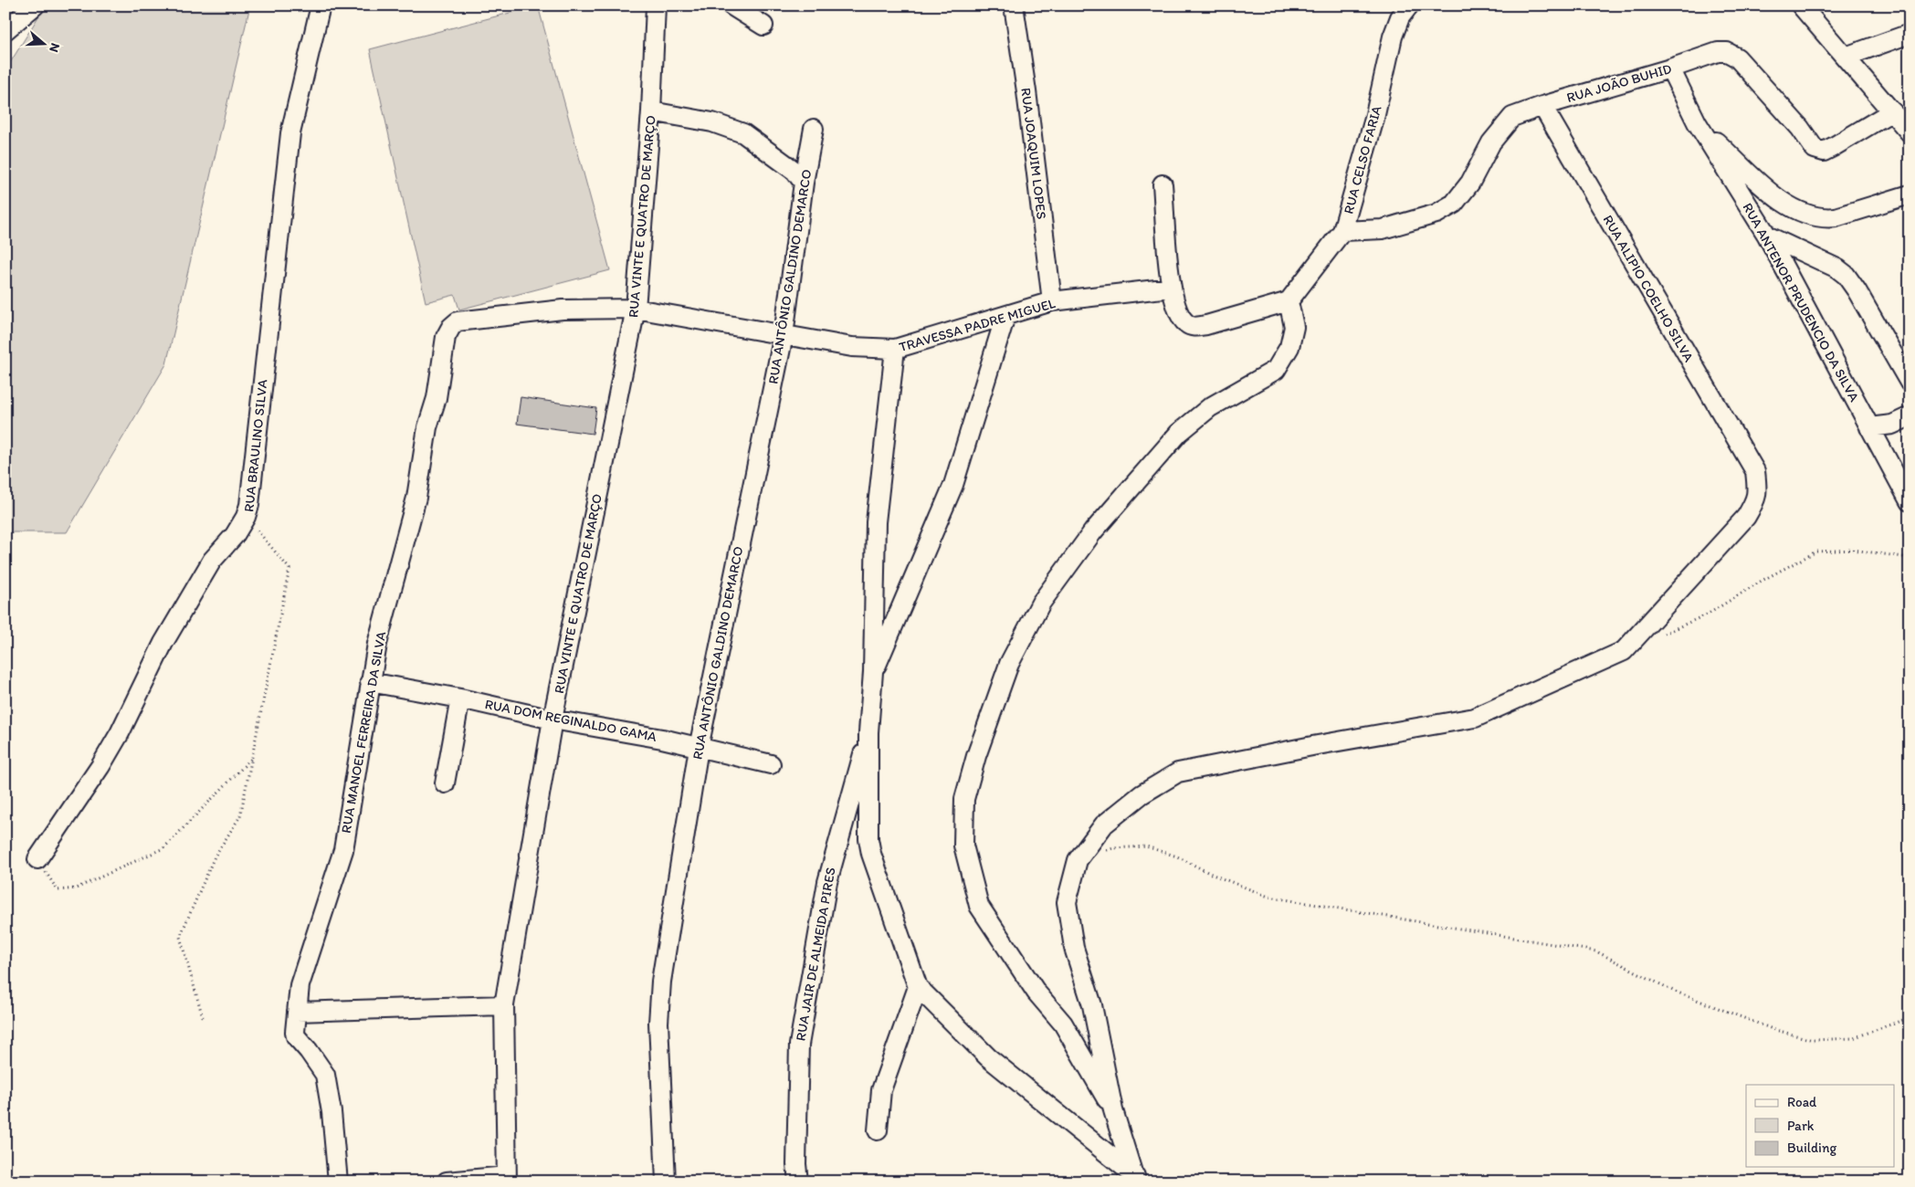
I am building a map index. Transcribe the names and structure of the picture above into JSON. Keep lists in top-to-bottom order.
{
  "streets": {
    "street": [
      "RUA JOÃO BUHID",
      "RUA JOAQUIM LOPES",
      "RUA CELSO FARIA",
      "RUA VINTE E QUATRO DE MARÇO",
      "RUA ANTÔNIO GALDINO DEMARCO",
      "RUA ALIPIO COELHO SILVA",
      "RUA ANTENOR PRUDENCIO DA SILVA",
      "TRAVESSA PADRE MIGUEL",
      "RUA BRAULINO SILVA",
      "RUA DOM REGINALDO GAMA",
      "RUA MANOEL FERREIRA DA SILVA",
      "RUA JAIR DE ALMEIDA PIRES"
    ]
  },
  "crossings": [
    ["RUA JOÃO BUHID", "RUA CELSO FARIA"],
    ["RUA JOÃO BUHID", "RUA ALIPIO COELHO SILVA"],
    ["RUA JOÃO BUHID", "RUA ANTENOR PRUDENCIO DA SILVA"],
    ["RUA JOAQUIM LOPES", "TRAVESSA PADRE MIGUEL"],
    ["RUA VINTE E QUATRO DE MARÇO", "TRAVESSA PADRE MIGUEL"],
    ["RUA VINTE E QUATRO DE MARÇO", "RUA DOM REGINALDO GAMA"],
    ["RUA ANTÔNIO GALDINO DEMARCO", "TRAVESSA PADRE MIGUEL"],
    ["RUA ANTÔNIO GALDINO DEMARCO", "RUA DOM REGINALDO GAMA"],
    ["TRAVESSA PADRE MIGUEL", "RUA MANOEL FERREIRA DA SILVA"],
    ["RUA DOM REGINALDO GAMA", "RUA MANOEL FERREIRA DA SILVA"]
  ],
  "legend": ["Road", "Park", "Building"],
  "north": "right"
}
